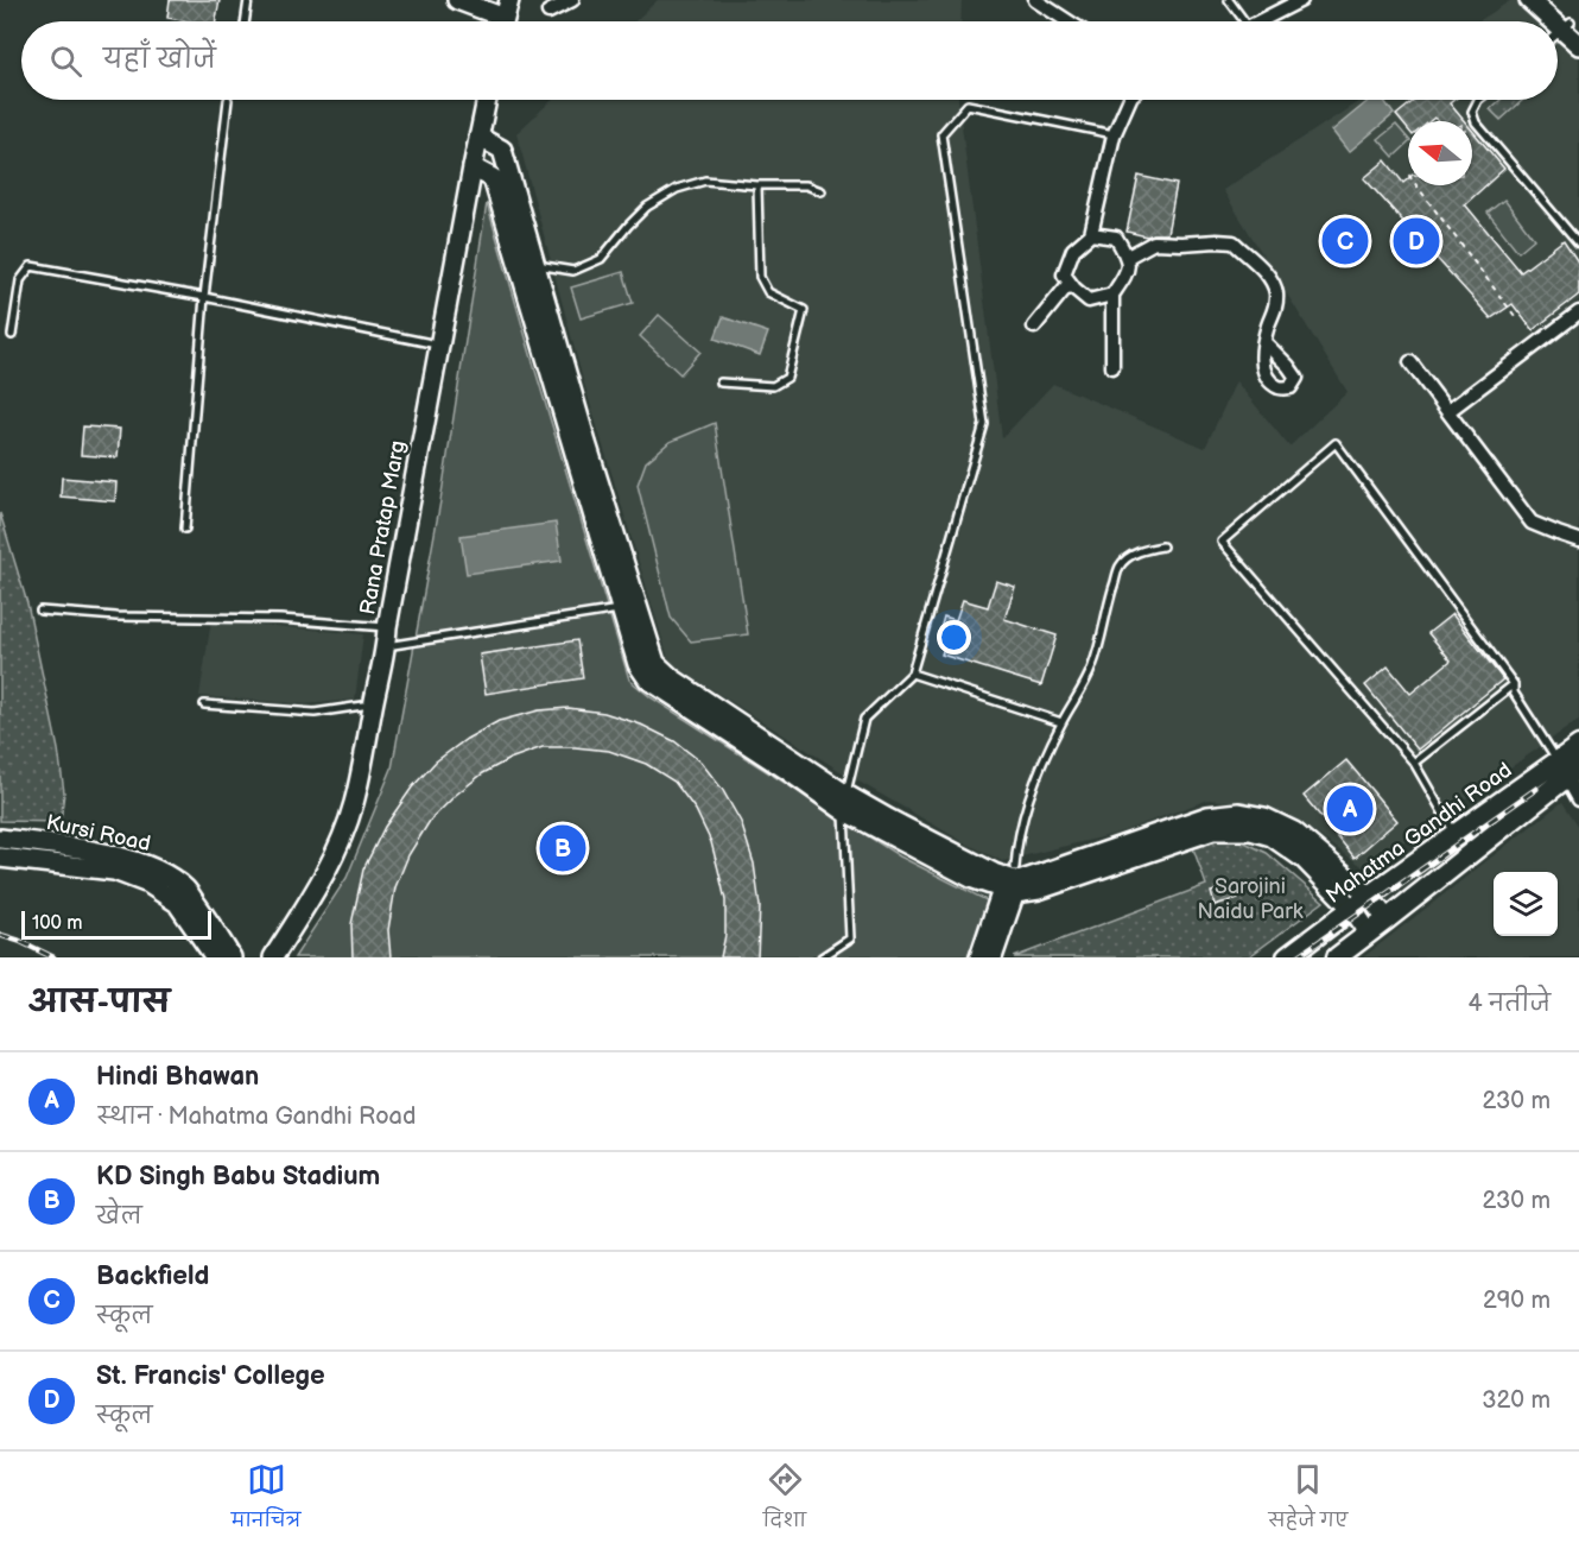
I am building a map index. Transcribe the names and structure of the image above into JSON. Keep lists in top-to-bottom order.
{
  "streets": {
    "main road": ["Mahatma Gandhi Road"],
    "street": ["Rana Pratap Marg", "Kursi Road"]
  },
  "parks": ["Sarojini Naidu Park"],
  "scale_bar": "100 m",
  "north": "left",
  "page": {
    "search": "यहाँ खोजें",
    "pins": [
      "C",
      "D",
      "A",
      "B"
    ],
    "scale": "100 m",
    "heading": ["आस-पास", "4 नतीजे"],
    "list": [
      {
        "mark": "A",
        "name": "Hindi Bhawan",
        "note": "स्थान · Mahatma Gandhi Road",
        "value": "230 m"
      },
      {
        "mark": "B",
        "name": "KD Singh Babu Stadium",
        "note": "खेल",
        "value": "230 m"
      },
      {
        "mark": "C",
        "name": "Backfield",
        "note": "स्कूल",
        "value": "290 m"
      },
      {
        "mark": "D",
        "name": "St. Francis' College",
        "note": "स्कूल",
        "value": "320 m"
      }
    ],
    "nav": ["मानचित्र", "दिशा", "सहेजे गए"]
  }
}
